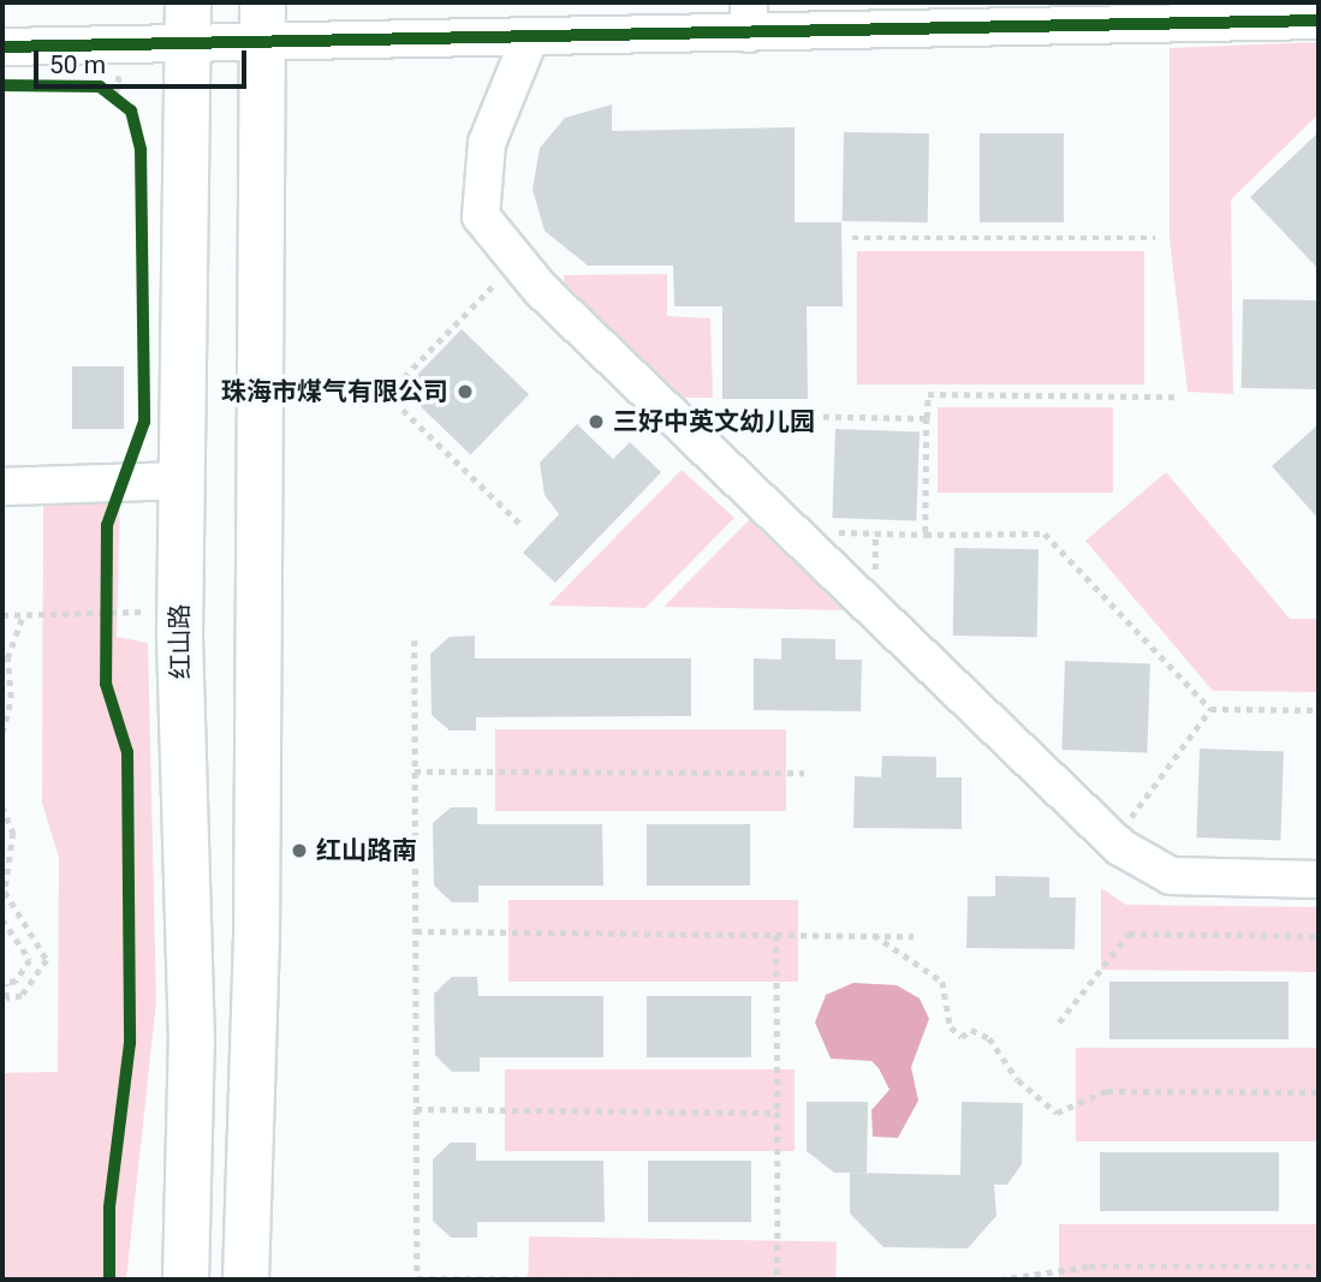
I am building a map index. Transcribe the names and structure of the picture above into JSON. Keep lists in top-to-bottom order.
{
  "streets": {
    "main road": ["红山路"]
  },
  "places": ["珠海市煤气有限公司", "三好中英文幼儿园", "红山路南"],
  "scale_bar": "50 m"
}
